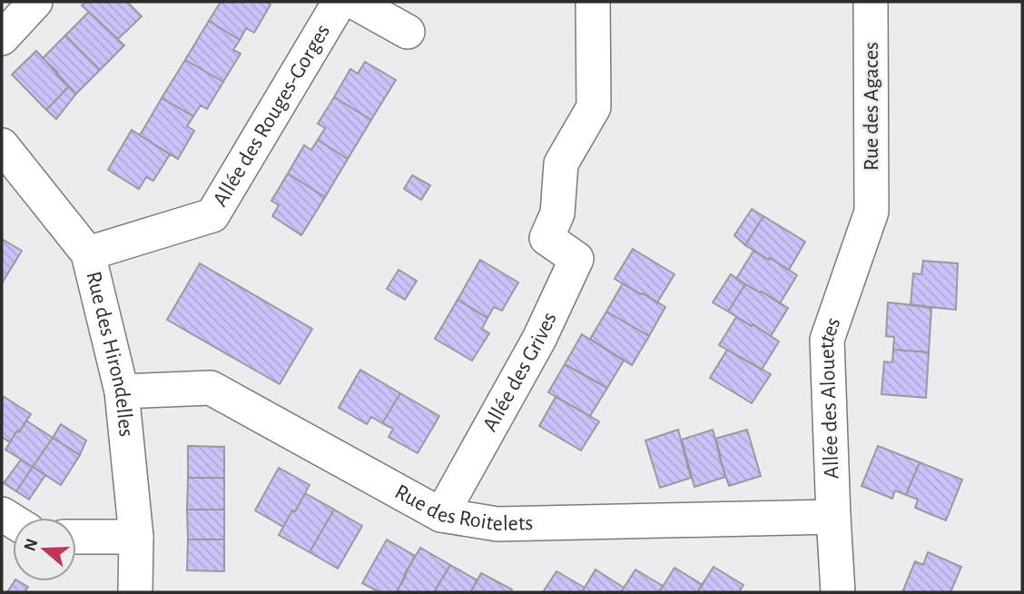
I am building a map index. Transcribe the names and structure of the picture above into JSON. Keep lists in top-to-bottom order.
{
  "streets": {
    "street": [
      "Rue des Agaces",
      "Allée des Rouges-Gorges",
      "Rue des Hirondelles",
      "Allée des Grives",
      "Allée des Alouettes",
      "Rue des Roitelets"
    ]
  },
  "crossings": [
    ["Rue des Agaces", "Allée des Alouettes"],
    ["Allée des Rouges-Gorges", "Rue des Hirondelles"],
    ["Rue des Hirondelles", "Rue des Roitelets"],
    ["Allée des Grives", "Rue des Roitelets"],
    ["Allée des Alouettes", "Rue des Roitelets"]
  ],
  "north": "left"
}
